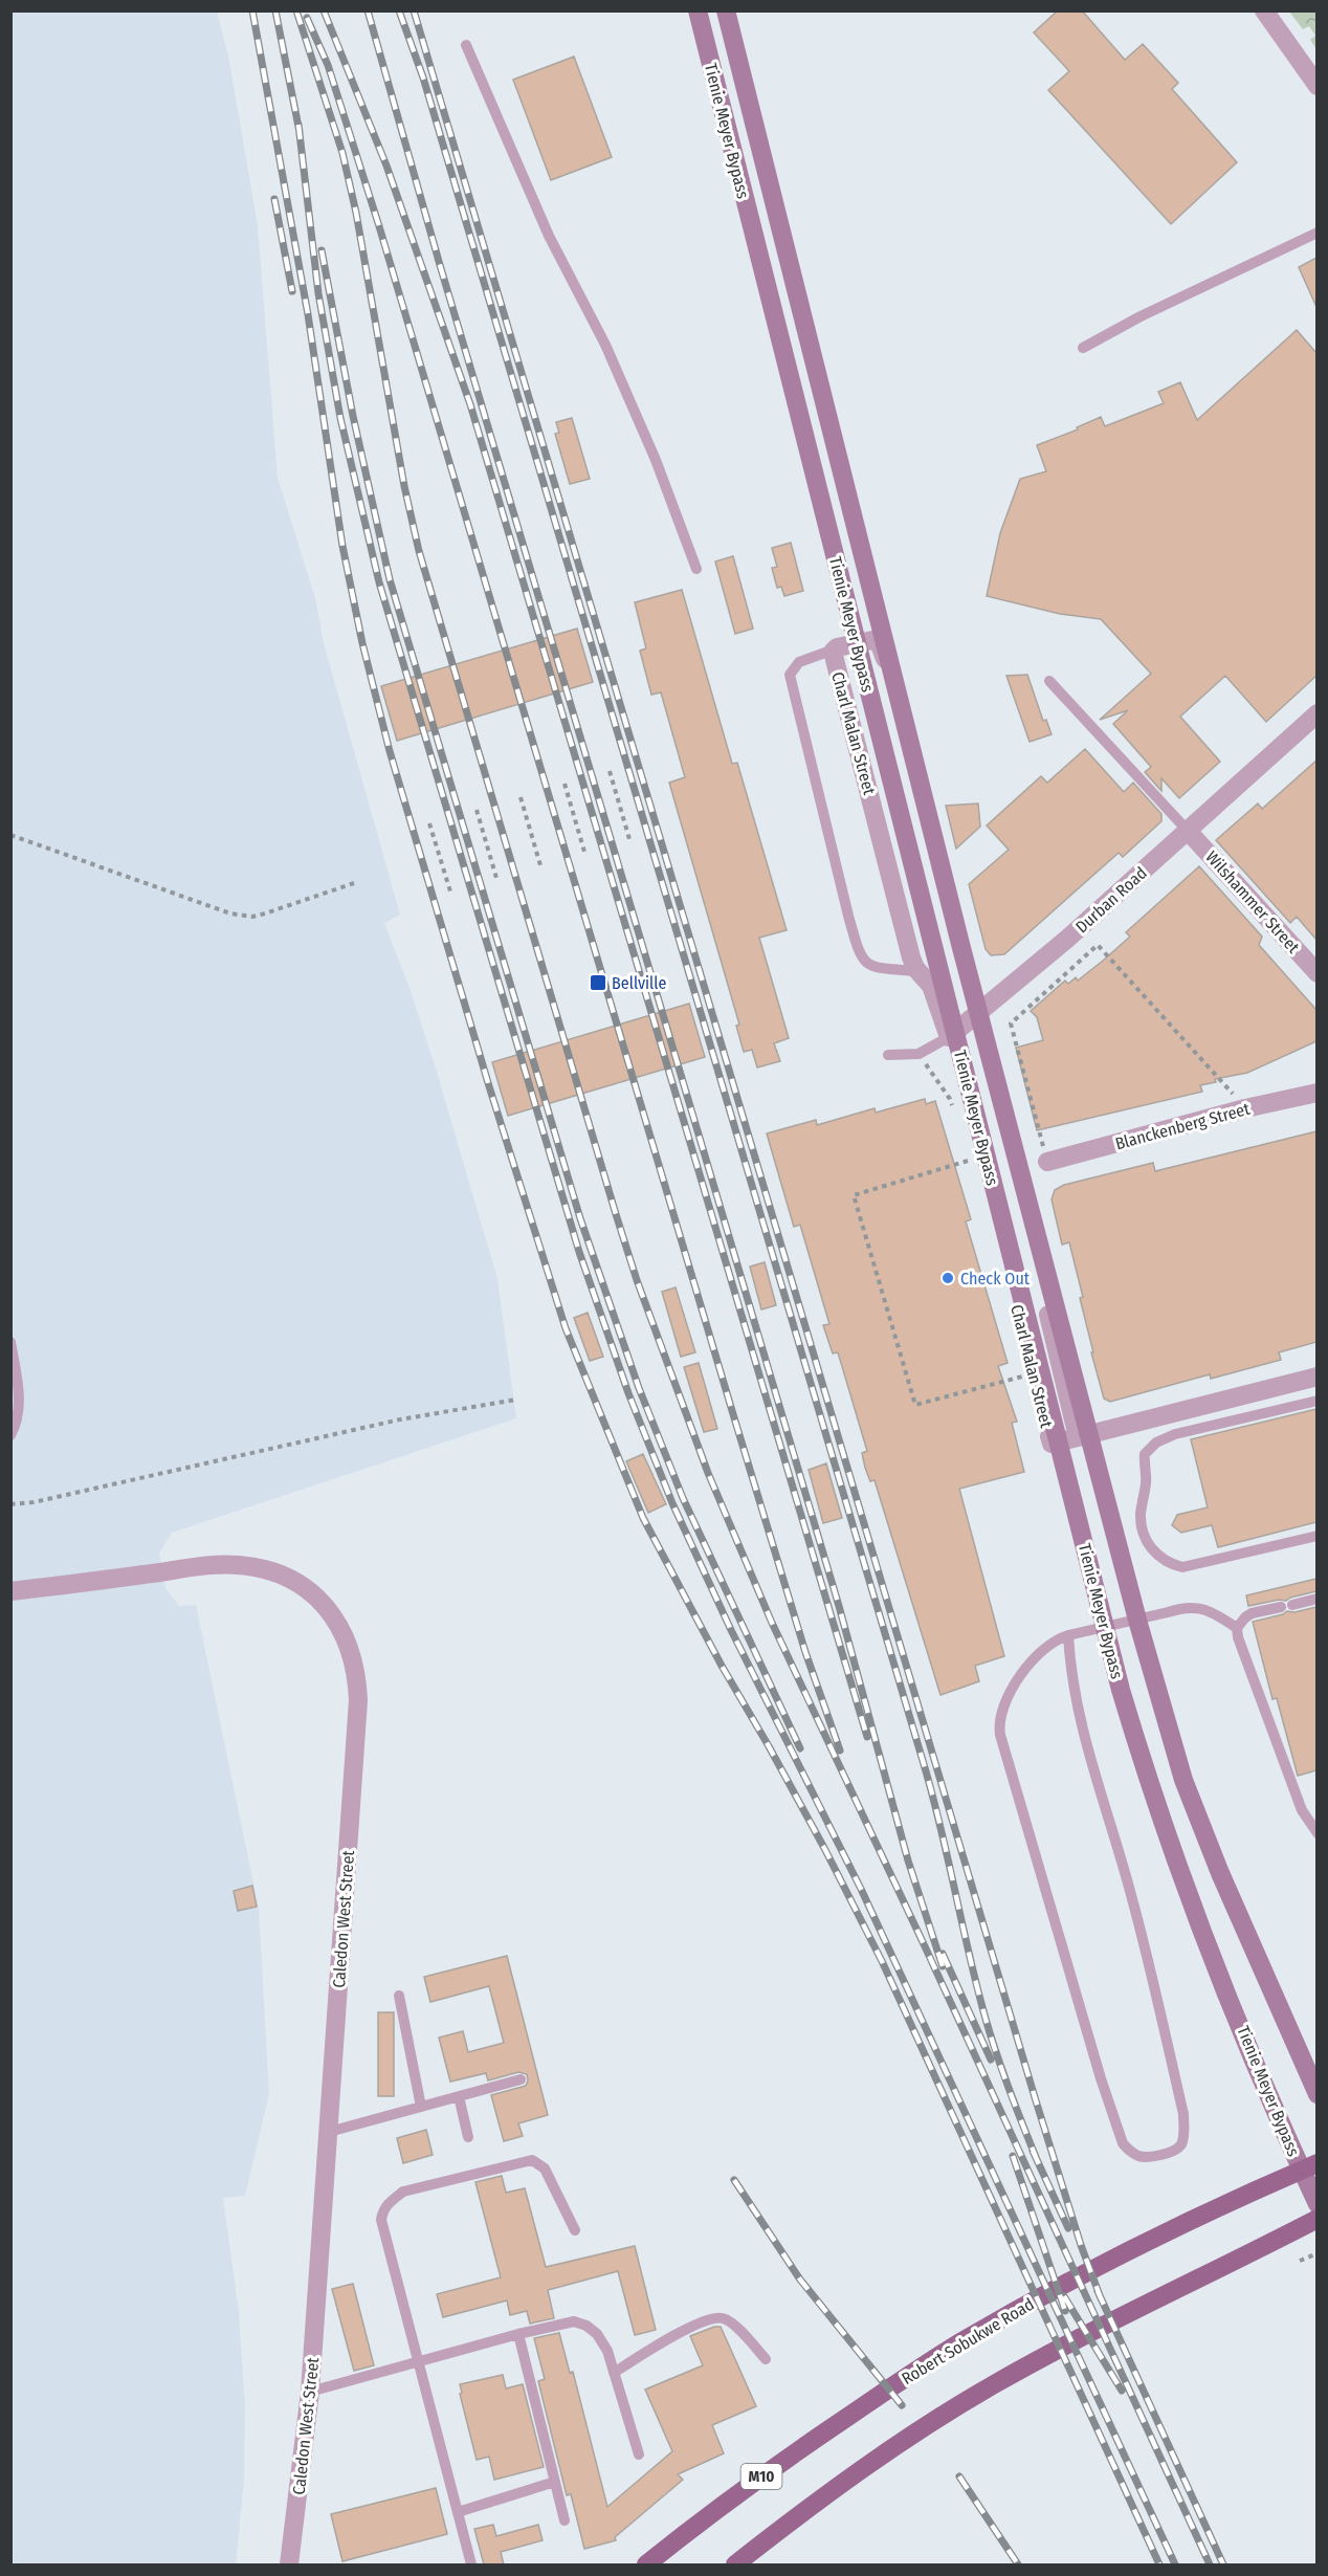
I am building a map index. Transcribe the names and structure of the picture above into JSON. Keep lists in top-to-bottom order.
{
  "streets": {
    "main road": ["Tienie Meyer Bypass", "Robert Sobukwe Road", "M10"],
    "street": [
      "Charl Malan Street",
      "Durban Road",
      "Wilshammer Street",
      "Blanckenberg Street",
      "Caledon West Street"
    ]
  },
  "crossings": [
    ["Tienie Meyer Bypass", "Robert Sobukwe Road"],
    ["Charl Malan Street", "Durban Road"],
    ["Durban Road", "Wilshammer Street"]
  ],
  "places": {
    "transit": ["Bellville"],
    "other": ["Check Out"]
  }
}
